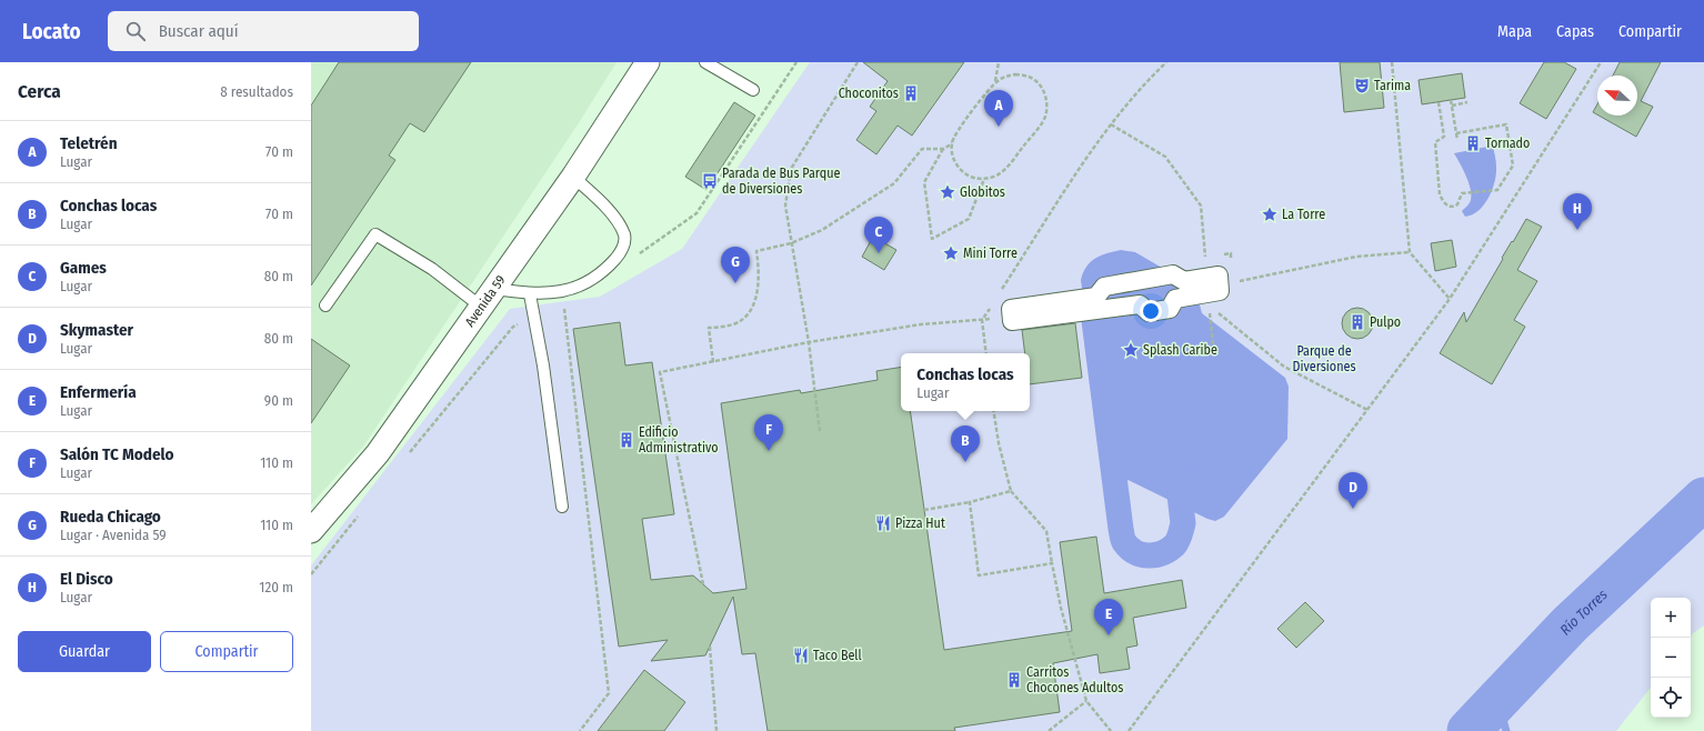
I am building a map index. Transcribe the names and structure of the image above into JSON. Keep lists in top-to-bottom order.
{
  "streets": {
    "street": ["Avenida 59"]
  },
  "water": ["Río Torres"],
  "parks": ["Parque de Diversiones"],
  "places": {
    "theatre": ["Tarima"],
    "building": [
      "Choconitos",
      "Tornado",
      "Pulpo",
      "Edificio Administrativo",
      "Carritos Chocones Adultos"
    ],
    "bus stop": ["Parada de Bus Parque de Diversiones"],
    "place": [
      "Globitos",
      "La Torre",
      "Mini Torre",
      "Splash Caribe"
    ],
    "restaurant": ["Pizza Hut", "Taco Bell"]
  },
  "north": "top left",
  "page": {
    "header": "Locato",
    "search": "Buscar aquí",
    "nav": ["Mapa", "Capas", "Compartir"],
    "heading": ["Cerca", "8 resultados"],
    "pins": [
      "A",
      "H",
      "C",
      "G",
      "F",
      "B",
      "D",
      "E"
    ],
    "list": [
      {
        "mark": "A",
        "name": "Teletrén",
        "note": "Lugar",
        "value": "70 m"
      },
      {
        "mark": "B",
        "name": "Conchas locas",
        "note": "Lugar",
        "value": "70 m"
      },
      {
        "mark": "C",
        "name": "Games",
        "note": "Lugar",
        "value": "80 m"
      },
      {
        "mark": "D",
        "name": "Skymaster",
        "note": "Lugar",
        "value": "80 m"
      },
      {
        "mark": "E",
        "name": "Enfermería",
        "note": "Lugar",
        "value": "90 m"
      },
      {
        "mark": "F",
        "name": "Salón TC Modelo",
        "note": "Lugar",
        "value": "110 m"
      },
      {
        "mark": "G",
        "name": "Rueda Chicago",
        "note": "Lugar · Avenida 59",
        "value": "110 m"
      },
      {
        "mark": "H",
        "name": "El Disco",
        "note": "Lugar",
        "value": "120 m"
      }
    ],
    "popup": ["Conchas locas", "Lugar"],
    "map_buttons": ["+", "−"],
    "buttons": ["Guardar", "Compartir"]
  }
}
